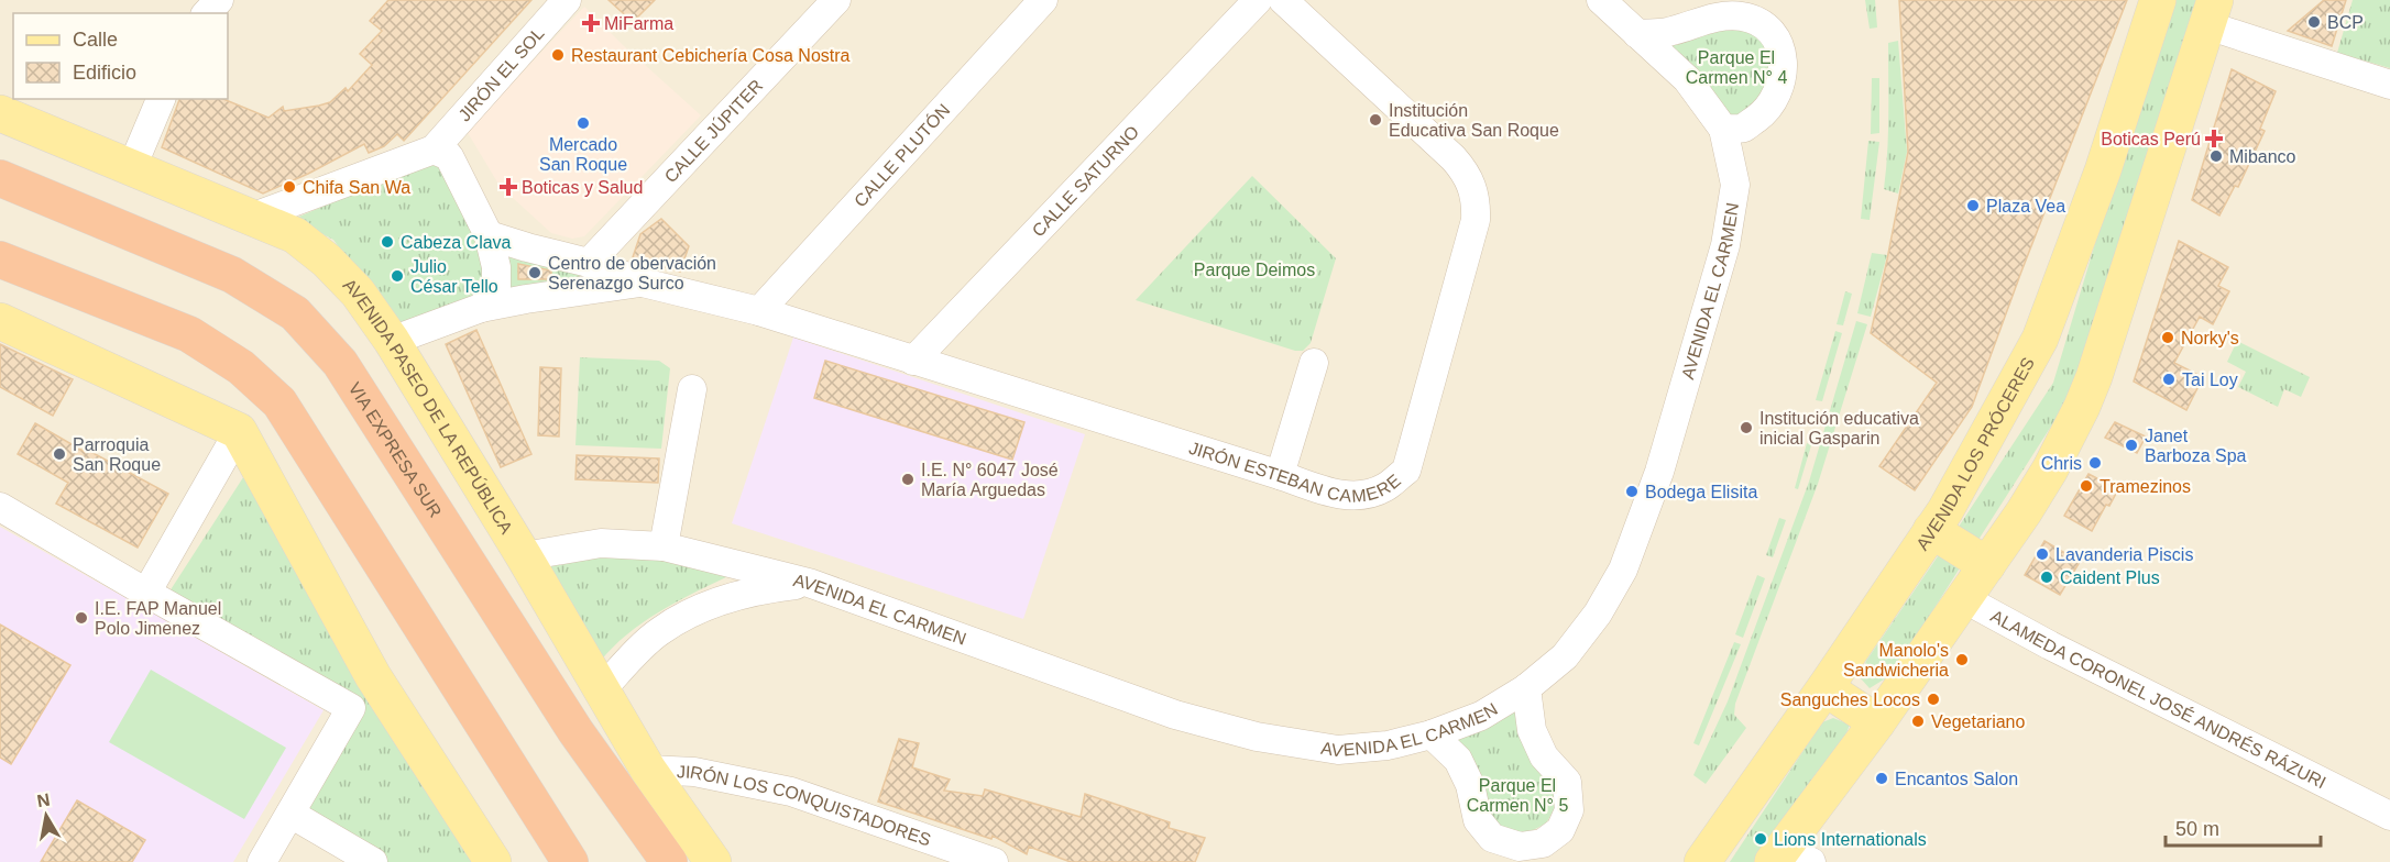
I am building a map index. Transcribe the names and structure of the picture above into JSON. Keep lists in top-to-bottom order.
{
  "streets": {
    "highway": ["VIA EXPRESA SUR"],
    "main road": ["AVENIDA PASEO DE LA REPÚBLICA", "AVENIDA LOS PRÓCERES"],
    "street": [
      "JIRÓN EL SOL",
      "CALLE JÚPITER",
      "CALLE PLUTÓN",
      "CALLE SATURNO",
      "AVENIDA EL CARMEN",
      "JIRÓN ESTEBAN CAMERE",
      "ALAMEDA CORONEL JOSÉ ANDRÉS RÁZURI",
      "JIRÓN LOS CONQUISTADORES"
    ]
  },
  "crossings": [
    ["CALLE JÚPITER", "JIRÓN ESTEBAN CAMERE"],
    ["CALLE PLUTÓN", "JIRÓN ESTEBAN CAMERE"],
    ["CALLE SATURNO", "JIRÓN ESTEBAN CAMERE"],
    ["AVENIDA EL CARMEN", "AVENIDA PASEO DE LA REPÚBLICA"],
    ["AVENIDA PASEO DE LA REPÚBLICA", "JIRÓN ESTEBAN CAMERE"],
    ["AVENIDA PASEO DE LA REPÚBLICA", "JIRÓN LOS CONQUISTADORES"]
  ],
  "parks": ["Parque El Carmen N° 4", "Parque Deimos", "Parque El Carmen N° 5"],
  "places": {
    "other": [
      "BCP",
      "Restaurant Cebichería Cosa Nostra",
      "Institución Educativa San Roque",
      "Mercado San Roque",
      "Mibanco",
      "Chifa San Wa",
      "Plaza Vea",
      "Cabeza Clava",
      "Centro de obervación Serenazgo Surco",
      "Julio César Tello",
      "Norky's",
      "Tai Loy",
      "Institución educativa inicial Gasparin",
      "Janet Barboza Spa",
      "Parroquia San Roque",
      "Chris",
      "I.E. N° 6047 José María Arguedas",
      "Tramezinos",
      "Bodega Elisita",
      "Lavanderia Piscis",
      "Caident Plus",
      "I.E. FAP Manuel Polo Jimenez",
      "Manolo's Sandwicheria",
      "Sanguches Locos",
      "Vegetariano",
      "Encantos Salon",
      "Lions Internationals"
    ],
    "health": ["MiFarma", "Boticas Perú", "Boticas y Salud"]
  },
  "legend": ["Calle", "Edificio"],
  "scale_bar": "50 m",
  "north": "top"
}
